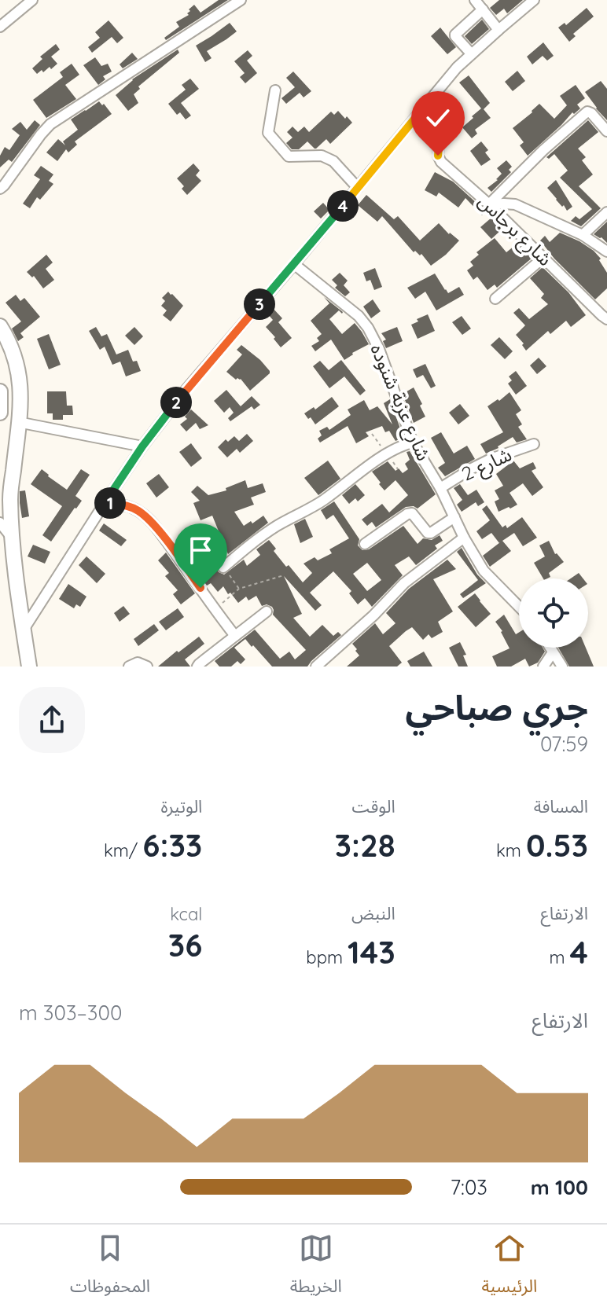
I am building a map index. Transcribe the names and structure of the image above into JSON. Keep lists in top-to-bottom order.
{
  "streets": {
    "street": ["شارع برجاس", "شارع عزبة شنوده", "شارع 2"]
  },
  "crossings": [
    ["شارع عزبة شنوده", "شارع 2"]
  ],
  "page": {
    "pins": [
      "4",
      "3",
      "2",
      "1"
    ],
    "heading": ["جري صباحي", "07:59"],
    "stats": [
      ["المسافة", "0.53 km"],
      ["الوقت", "3:28"],
      ["الوتيرة", "6:33 /km"],
      ["الارتفاع", "4 m"],
      ["النبض", "143 bpm"],
      ["kcal", "36"]
    ],
    "chart": ["الارتفاع", "300–303 m"],
    "list": [
      {
        "name": "100 m",
        "note": "7:03"
      }
    ],
    "tabs": ["الرئيسية", "الخريطة", "المحفوظات"]
  }
}
